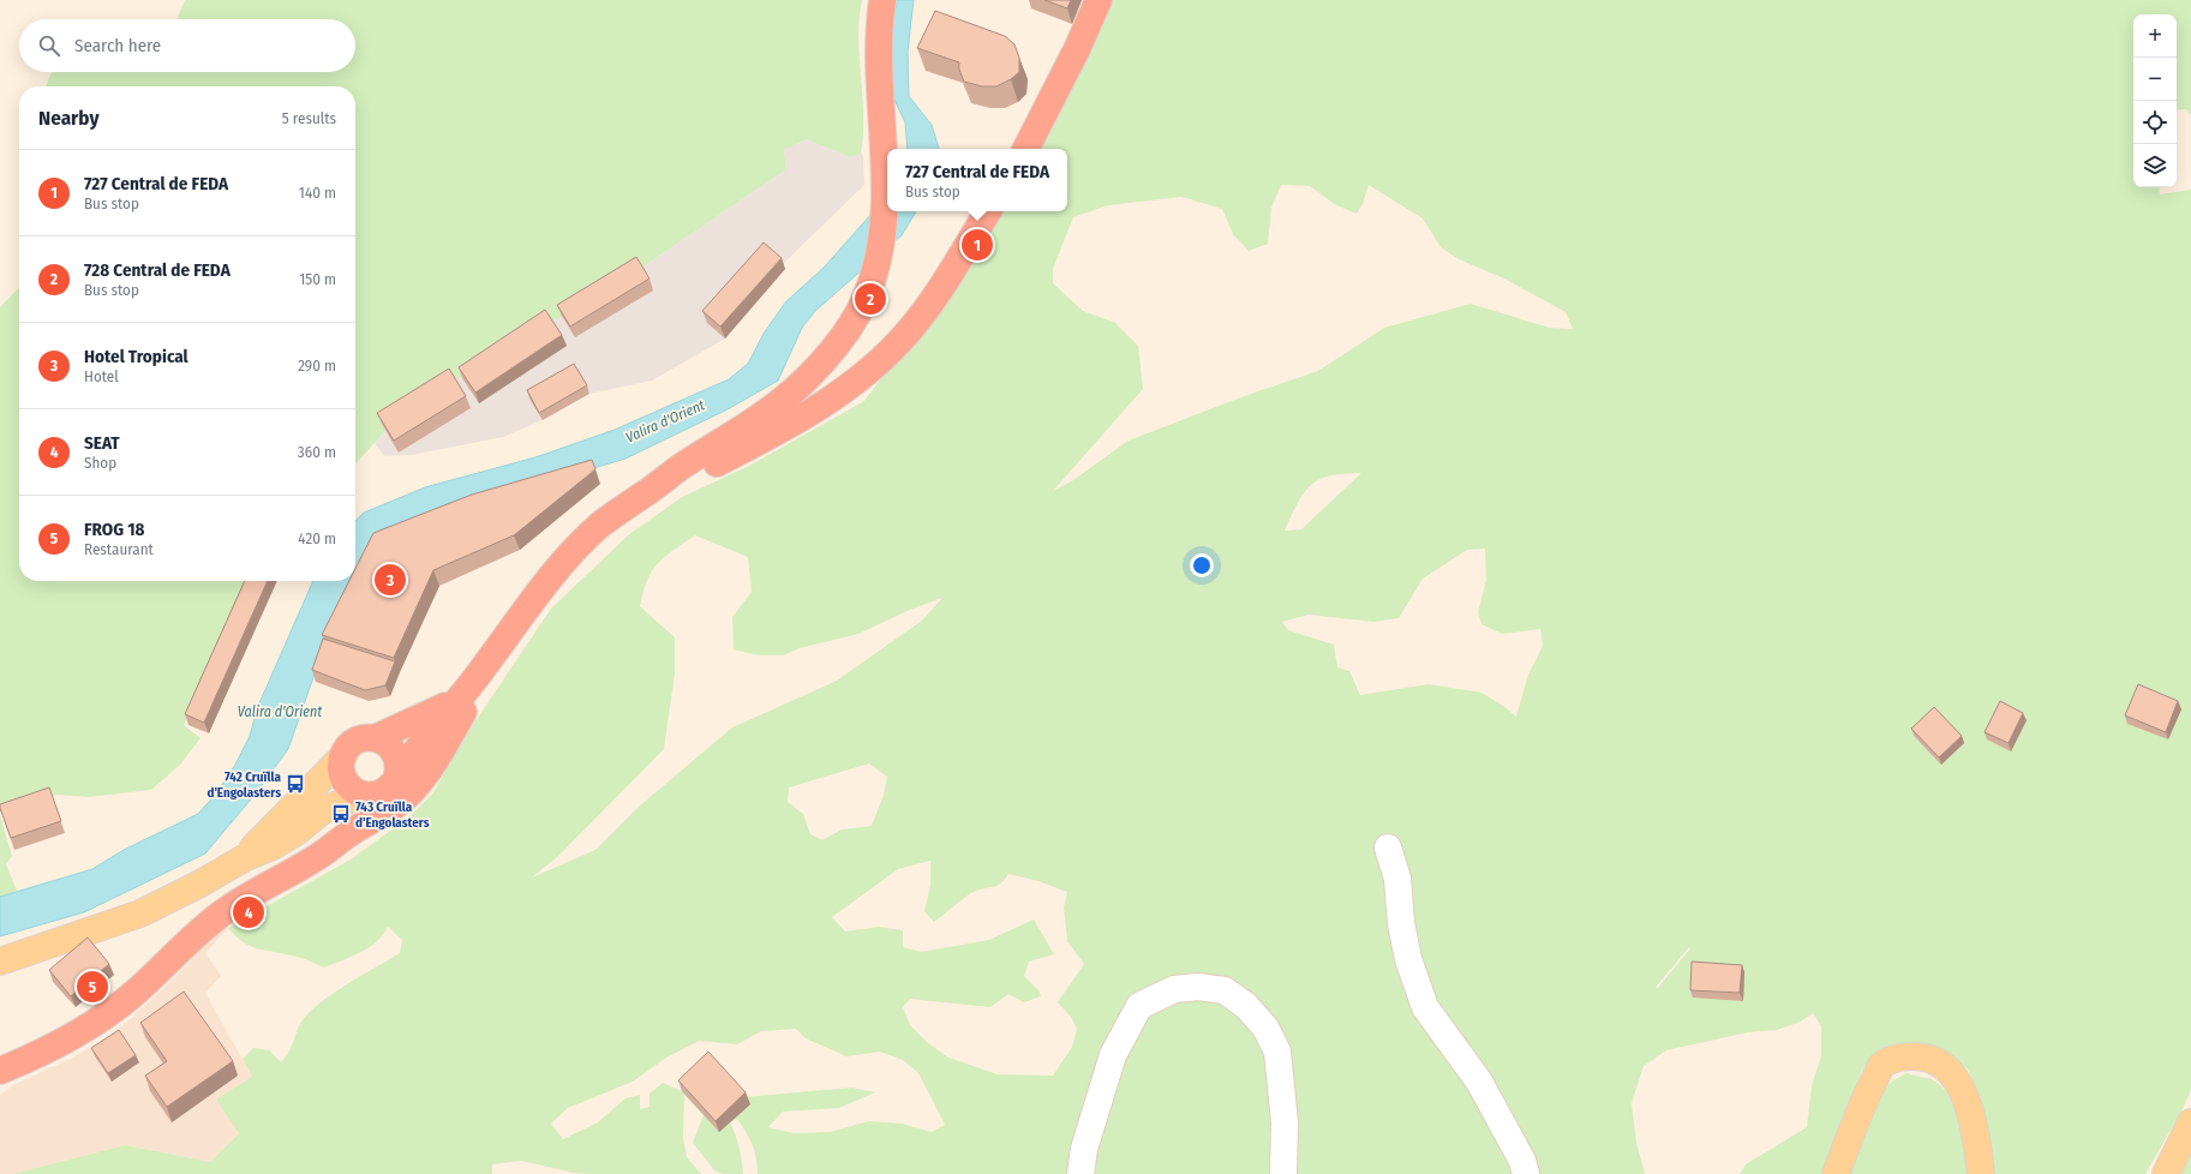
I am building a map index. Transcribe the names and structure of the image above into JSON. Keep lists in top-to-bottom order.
{
  "water": ["Valira d'Orient"],
  "places": {
    "bus stop": ["742 Cruïlla d'Engolasters", "743 Cruïlla d'Engolasters"]
  },
  "page": {
    "map_buttons": ["+", "−"],
    "search": "Search here",
    "heading": ["Nearby", "5 results"],
    "popup": ["727 Central de FEDA", "Bus stop"],
    "list": [
      {
        "mark": "1",
        "name": "727 Central de FEDA",
        "note": "Bus stop",
        "value": "140 m"
      },
      {
        "mark": "2",
        "name": "728 Central de FEDA",
        "note": "Bus stop",
        "value": "150 m"
      },
      {
        "mark": "3",
        "name": "Hotel Tropical",
        "note": "Hotel",
        "value": "290 m"
      },
      {
        "mark": "4",
        "name": "SEAT",
        "note": "Shop",
        "value": "360 m"
      },
      {
        "mark": "5",
        "name": "FROG 18",
        "note": "Restaurant",
        "value": "420 m"
      }
    ],
    "pins": [
      "1",
      "2",
      "3",
      "4",
      "5"
    ]
  }
}
